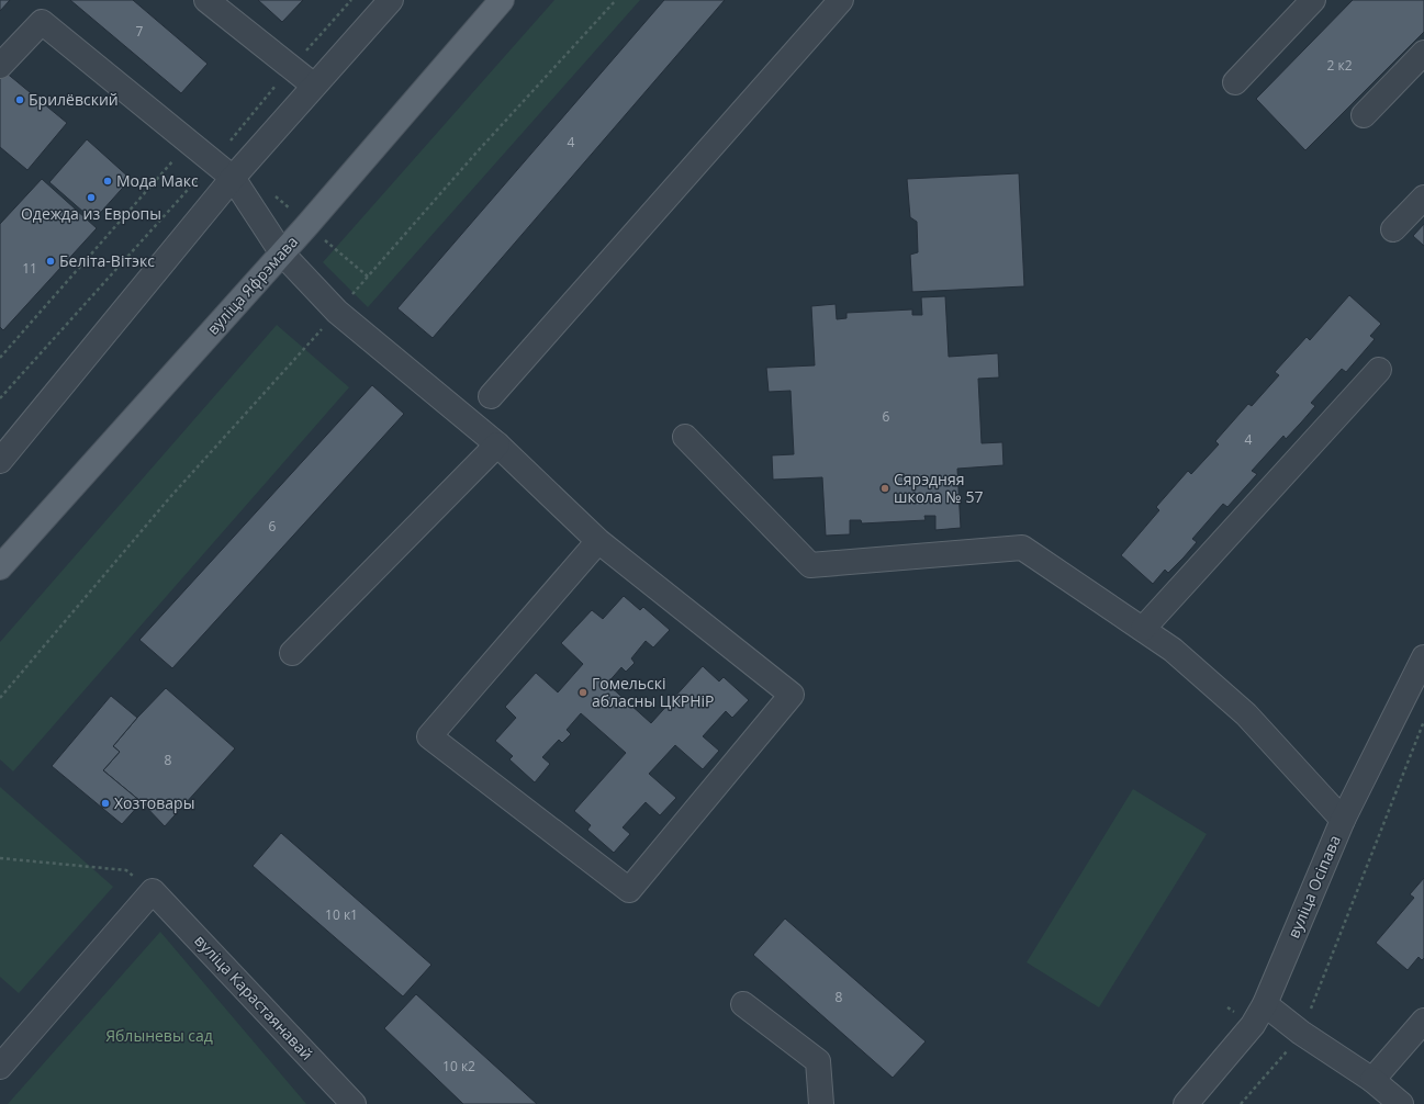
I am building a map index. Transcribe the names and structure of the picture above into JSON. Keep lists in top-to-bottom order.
{
  "streets": {
    "main road": ["вуліца Яфрэмава"],
    "street": ["вуліца Осіпава", "вуліца Карастаянавай"]
  },
  "parks": ["Яблыневы сад"],
  "places": [
    "Брилёвский",
    "Мода Макс",
    "Одежда из Европы",
    "Беліта-Вітэкс",
    "Сярэдняя школа № 57",
    "Гомельскі абласны ЦКРНіР",
    "Хозтовары"
  ],
  "house_numbers": [
    "7",
    "2 к2",
    "4",
    "11",
    "6",
    "4",
    "6",
    "8",
    "10 к1",
    "8",
    "10 к2"
  ]
}
